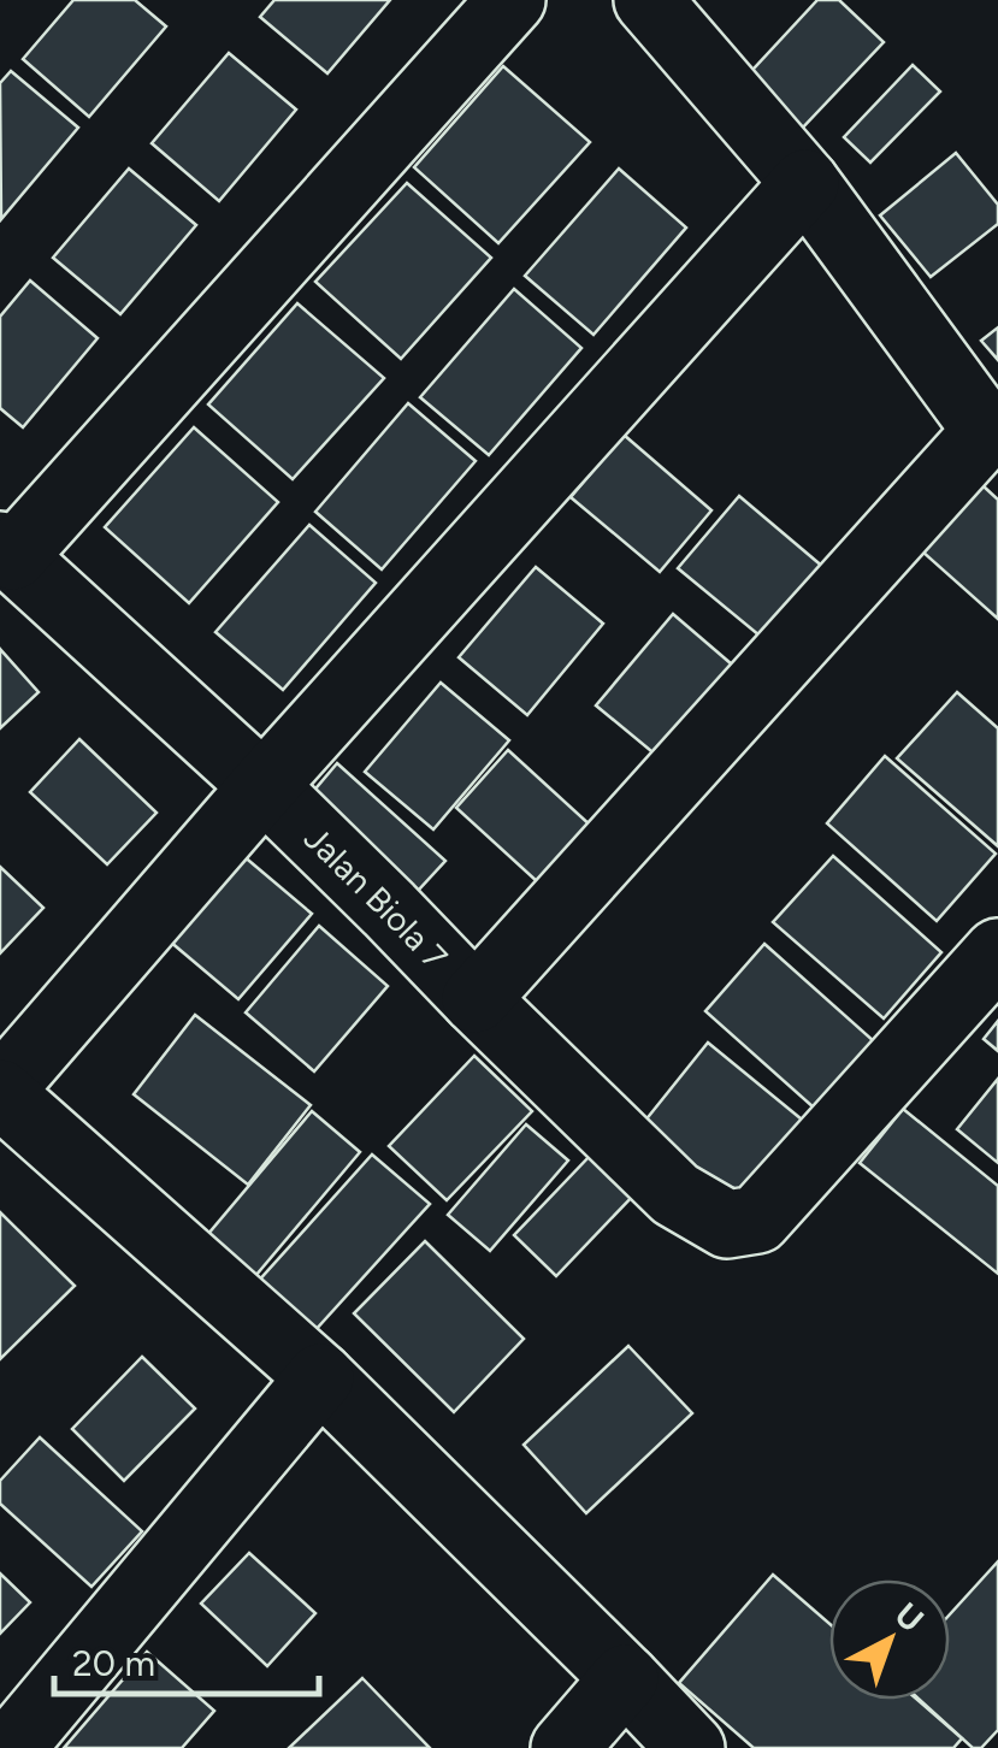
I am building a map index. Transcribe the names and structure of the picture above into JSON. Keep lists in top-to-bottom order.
{
  "streets": {
    "street": ["Jalan Biola 7"]
  },
  "scale_bar": "20 m",
  "north": "top right"
}
